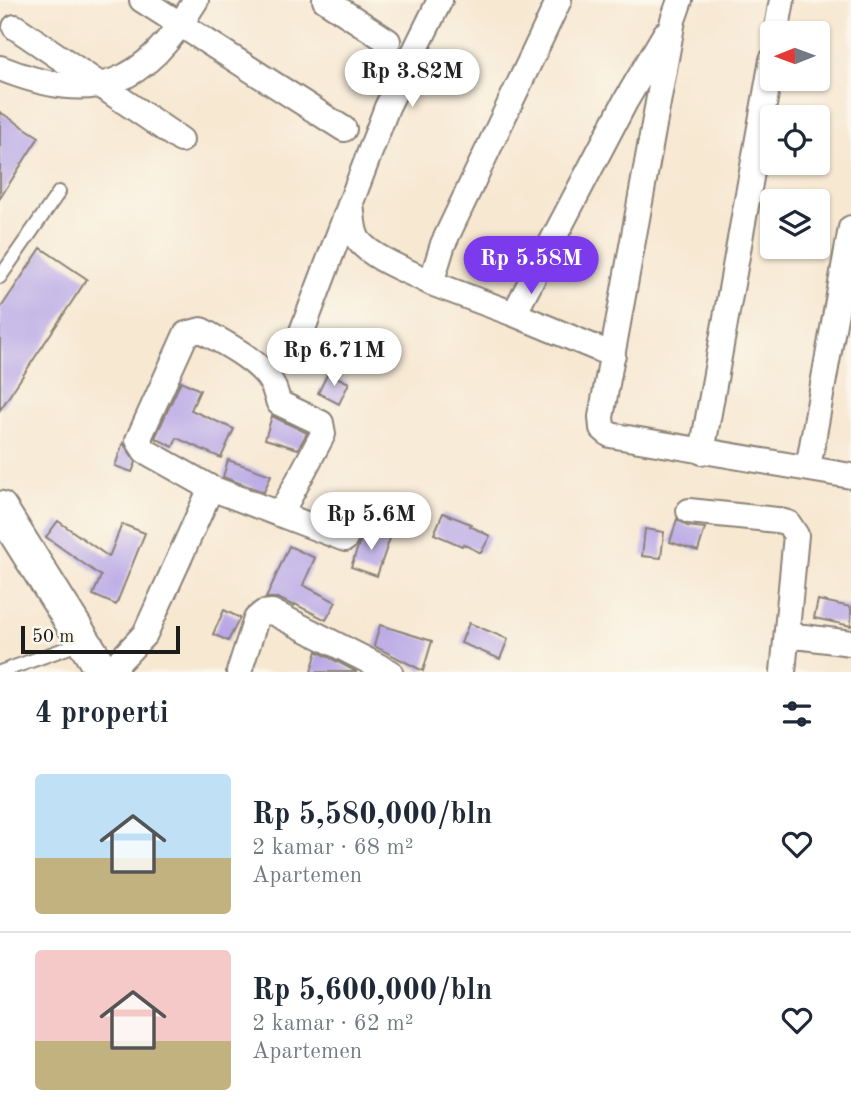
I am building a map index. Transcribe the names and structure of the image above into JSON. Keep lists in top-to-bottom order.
{
  "scale_bar": "50 m",
  "north": "left",
  "page": {
    "price": [
      "Rp 3.82M",
      "Rp 5.58M",
      "Rp 6.71M",
      "Rp 5.6M"
    ],
    "scale": "50 m",
    "heading": "4 properti",
    "list": [
      {
        "name": "Rp 5,580,000/bln",
        "note": "2 kamar · 68 m² · Apartemen"
      },
      {
        "name": "Rp 5,600,000/bln",
        "note": "2 kamar · 62 m² · Apartemen"
      }
    ]
  }
}
